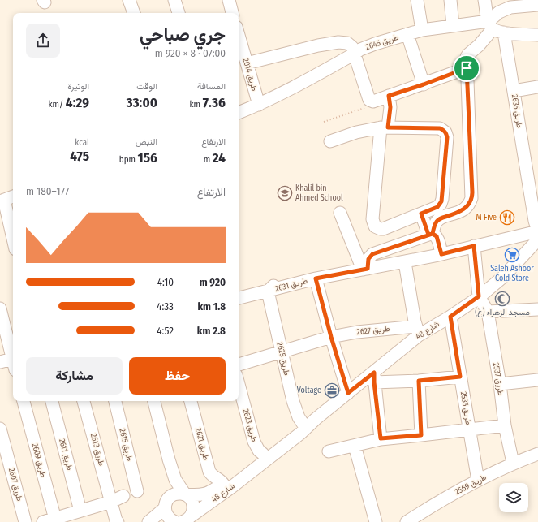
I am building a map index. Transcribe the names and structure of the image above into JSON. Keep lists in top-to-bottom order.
{
  "streets": {
    "street": [
      "طريق 2645",
      "طريق 2014",
      "طريق 2635",
      "طريق 2631",
      "طريق 2627",
      "شارع 48",
      "طريق 2625",
      "طريق 2537",
      "طريق 2535",
      "طريق 2623",
      "طريق 2621",
      "طريق 2615",
      "طريق 2613",
      "طريق 2611",
      "طريق 2609",
      "طريق 2607",
      "طريق 2569"
    ]
  },
  "crossings": [
    ["طريق 2645", "طريق 2014"],
    ["طريق 2645", "طريق 2635"],
    ["طريق 2635", "طريق 2631"],
    ["طريق 2631", "طريق 2625"],
    ["طريق 2627", "شارع 48"],
    ["طريق 2627", "طريق 2625"],
    ["شارع 48", "طريق 2625"],
    ["شارع 48", "طريق 2537"],
    ["شارع 48", "طريق 2535"],
    ["شارع 48", "طريق 2623"],
    ["شارع 48", "طريق 2621"],
    ["طريق 2537", "طريق 2569"],
    ["طريق 2535", "طريق 2569"]
  ],
  "places": {
    "school or university": ["Khalil bin Ahmed School"],
    "restaurant": ["M Five"],
    "supermarket": ["Saleh Ashoor Cold Store"],
    "mosque": ["مسجد الزهراء (ع)"],
    "office": ["Voltage"]
  },
  "page": {
    "heading": ["جري صباحي", "07:00 · 8 × 920 m"],
    "stats": [
      ["المسافة", "7.36 km"],
      ["الوقت", "33:00"],
      ["الوتيرة", "4:29 /km"],
      ["الارتفاع", "24 m"],
      ["النبض", "156 bpm"],
      ["kcal", "475"]
    ],
    "chart": ["الارتفاع", "177–180 m"],
    "list": [
      {
        "name": "920 m",
        "note": "4:10"
      },
      {
        "name": "1.8 km",
        "note": "4:33"
      },
      {
        "name": "2.8 km",
        "note": "4:52"
      }
    ],
    "buttons": ["حفظ", "مشاركة"]
  }
}
